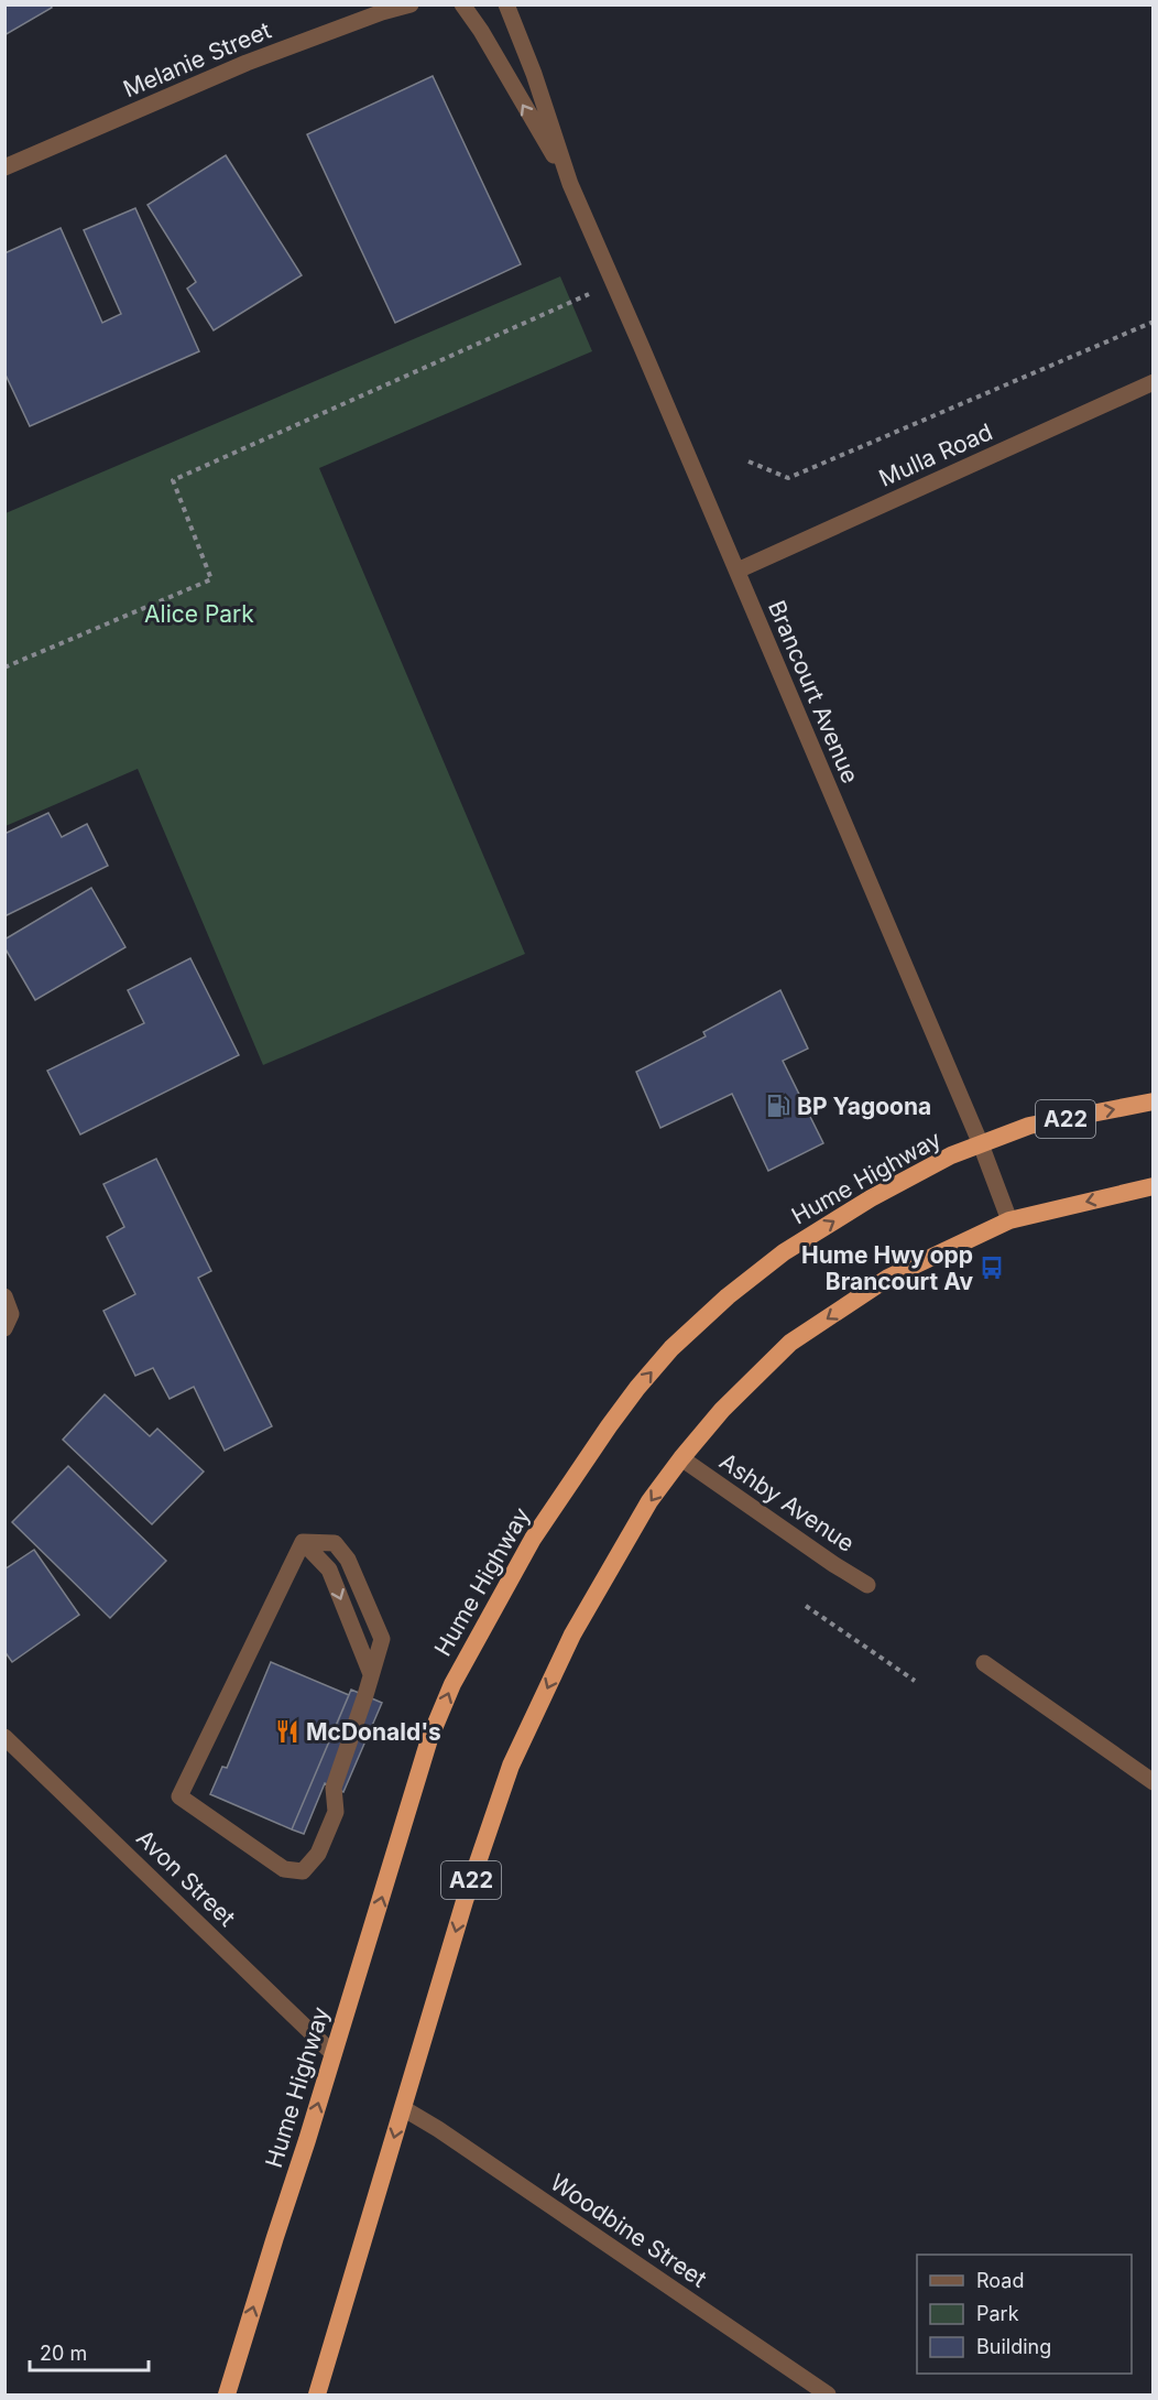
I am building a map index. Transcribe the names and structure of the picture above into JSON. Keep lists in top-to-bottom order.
{
  "streets": {
    "highway": ["A22", "Hume Highway"],
    "street": [
      "Melanie Street",
      "Mulla Road",
      "Brancourt Avenue",
      "Ashby Avenue",
      "Avon Street",
      "Woodbine Street"
    ]
  },
  "crossings": [
    ["Mulla Road", "Brancourt Avenue"],
    ["Brancourt Avenue", "A22"],
    ["Brancourt Avenue", "Hume Highway"],
    ["A22", "Ashby Avenue"],
    ["A22", "Woodbine Street"],
    ["Hume Highway", "Avon Street"]
  ],
  "parks": ["Alice Park"],
  "places": {
    "fuel station": ["BP Yagoona"],
    "bus stop": ["Hume Hwy opp Brancourt Av"],
    "restaurant": ["McDonald's"]
  },
  "legend": ["Road", "Park", "Building"],
  "scale_bar": "20 m"
}
